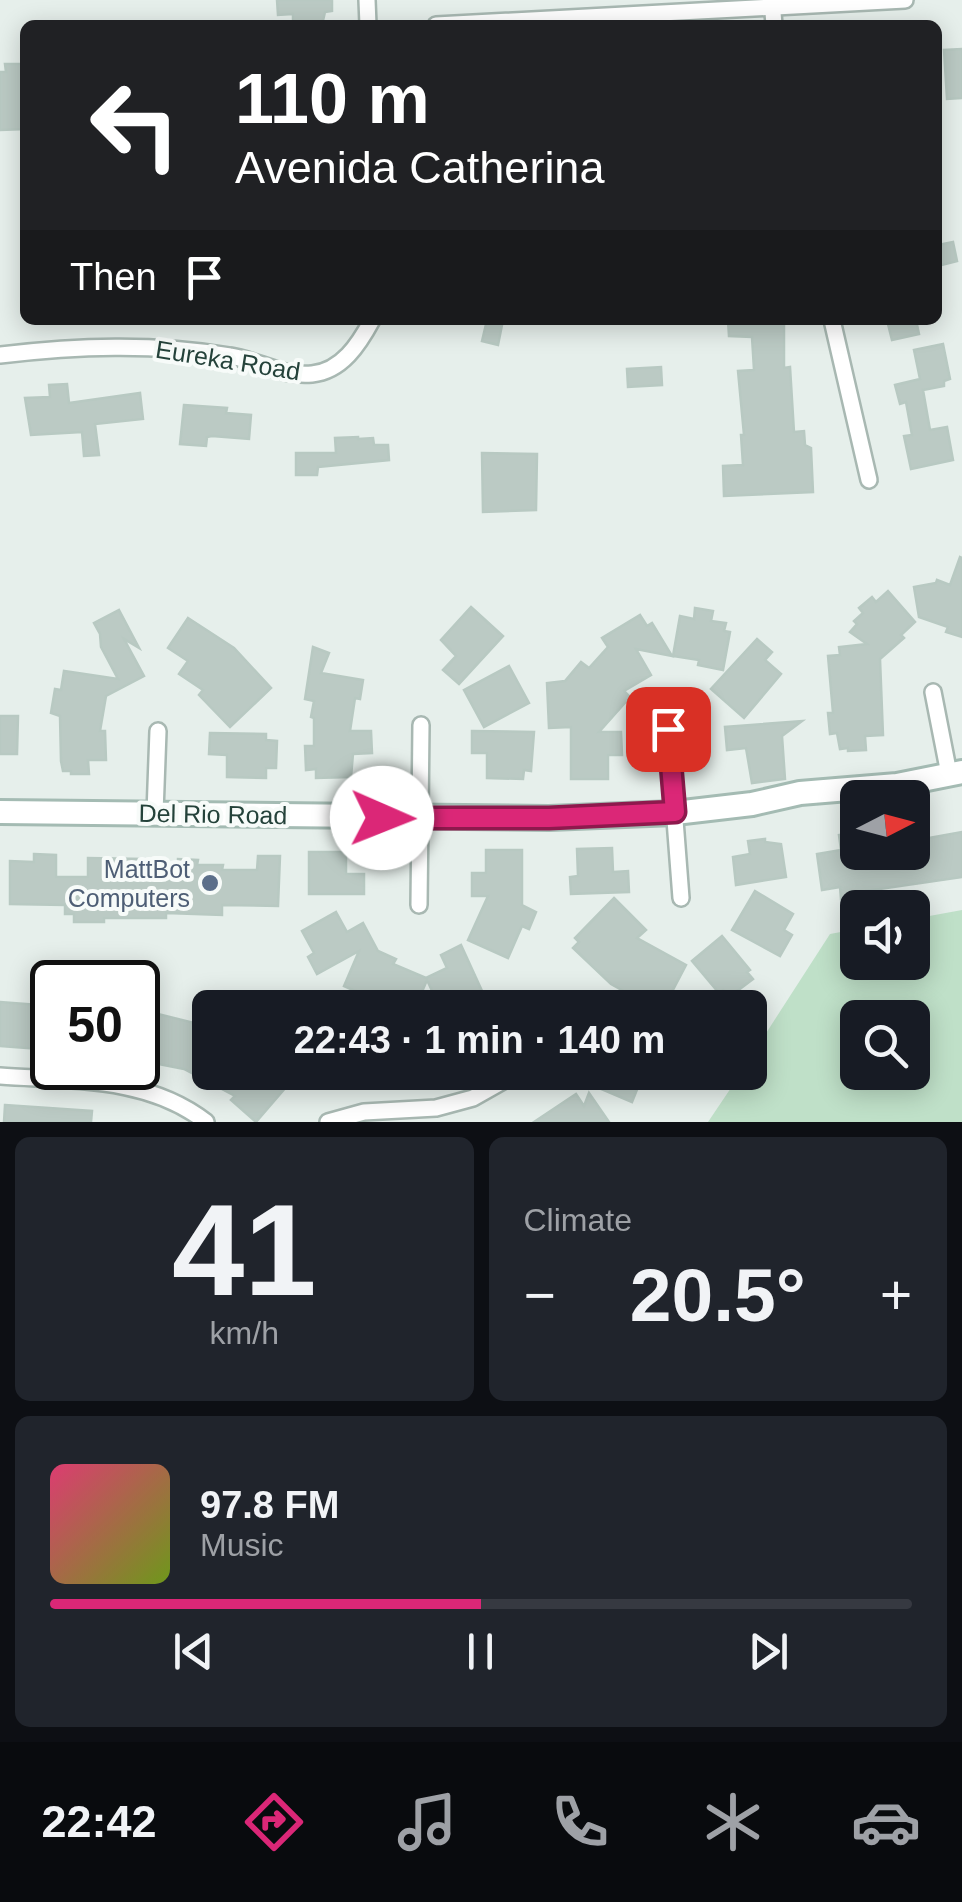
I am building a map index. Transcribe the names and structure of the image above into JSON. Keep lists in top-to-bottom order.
{
  "streets": {
    "main road": ["Del Rio Road"],
    "street": ["Eureka Road"]
  },
  "places": ["MattBot Computers"],
  "north": "right",
  "page": {
    "turn": ["110 m", "Avenida Catherina"],
    "then": "Then",
    "limit": "50",
    "trip": "22:43 · 1 min · 140 m",
    "tile": [
      ["41", "km/h"],
      "Climate"
    ],
    "heat": ["−", "20.5°", "+"],
    "song": ["97.8 FM", "Music"],
    "tabs": "22:42"
  }
}
